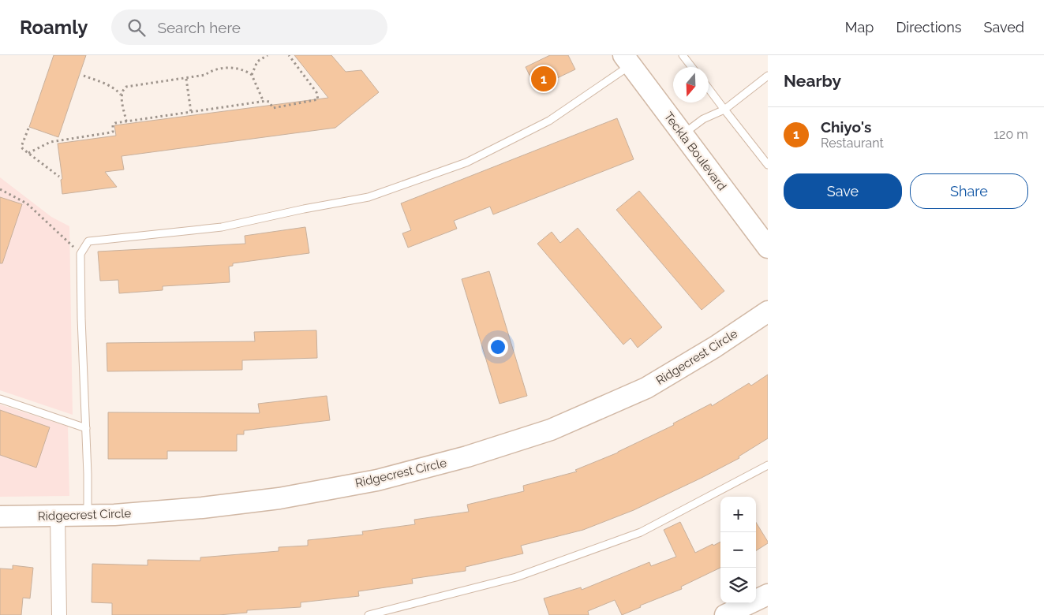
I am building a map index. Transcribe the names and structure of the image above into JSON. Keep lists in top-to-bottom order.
{
  "streets": {
    "street": ["Teckla Boulevard", "Ridgecrest Circle"]
  },
  "north": "bottom",
  "page": {
    "header": "Roamly",
    "search": "Search here",
    "nav": ["Map", "Directions", "Saved"],
    "heading": "Nearby",
    "pins": "1",
    "list": [
      {
        "mark": "1",
        "name": "Chiyo's",
        "note": "Restaurant",
        "value": "120 m"
      }
    ],
    "buttons": ["Save", "Share"],
    "map_buttons": ["+", "−"]
  }
}
